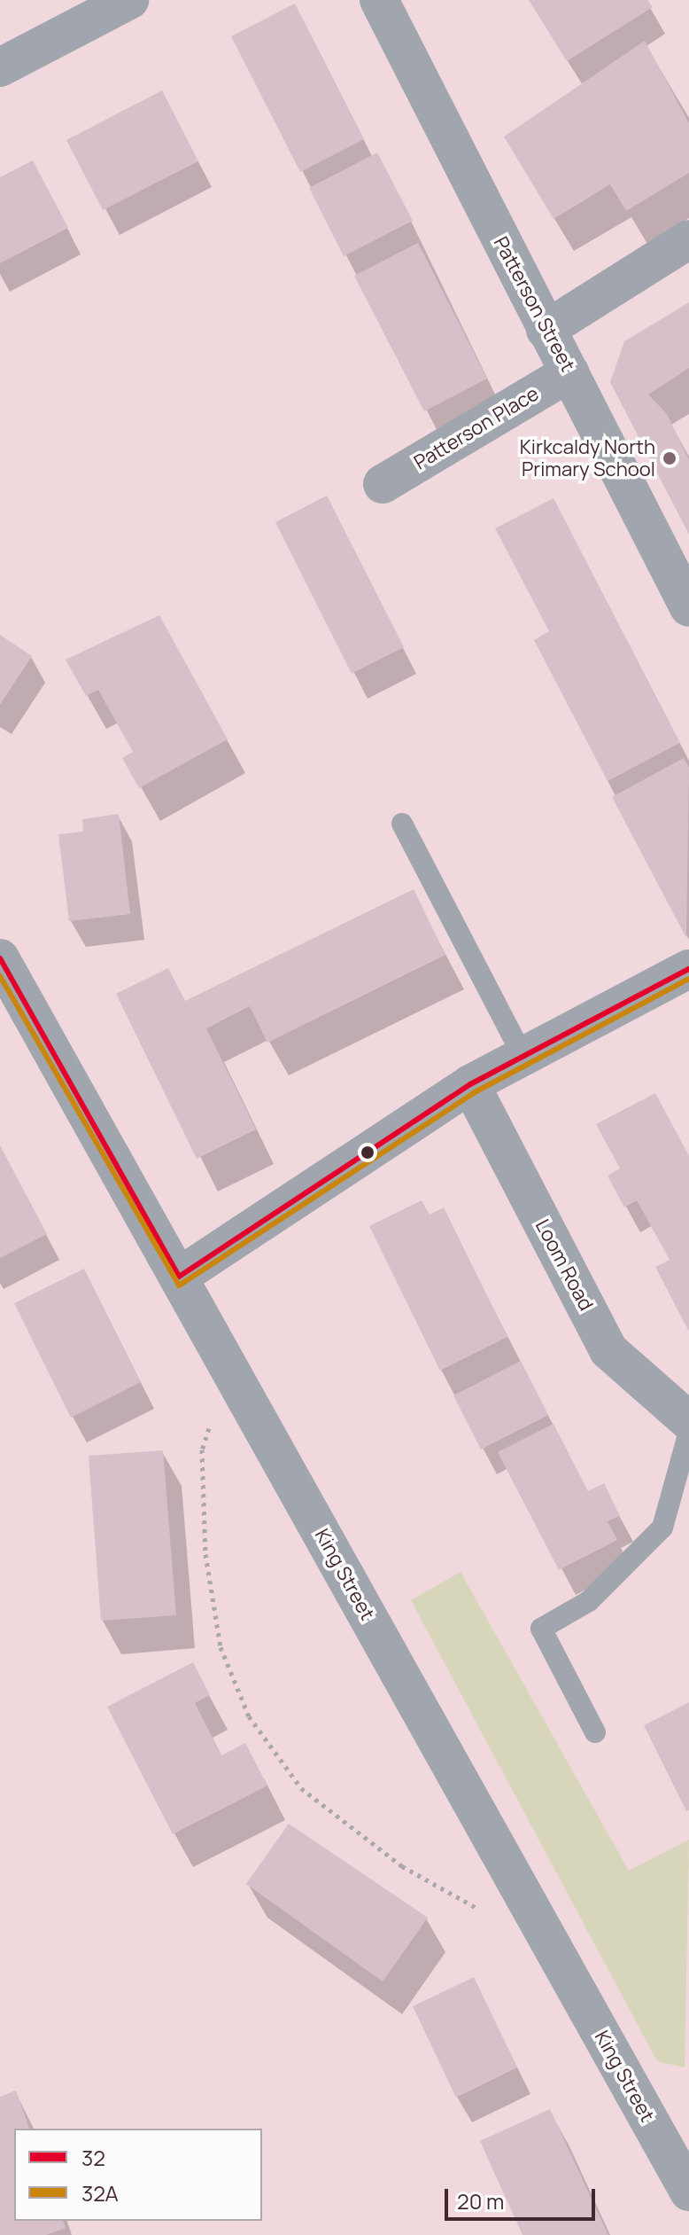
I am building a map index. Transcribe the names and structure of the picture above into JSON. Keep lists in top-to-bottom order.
{
  "streets": {
    "street": [
      "Patterson Street",
      "Patterson Place",
      "Loom Road",
      "King Street"
    ]
  },
  "crossings": [
    ["Patterson Street", "Patterson Place"]
  ],
  "places": ["Kirkcaldy North Primary School"],
  "lines": ["transit line 32", "transit line 32A"],
  "legend": ["32", "32A"],
  "scale_bar": "20 m"
}
